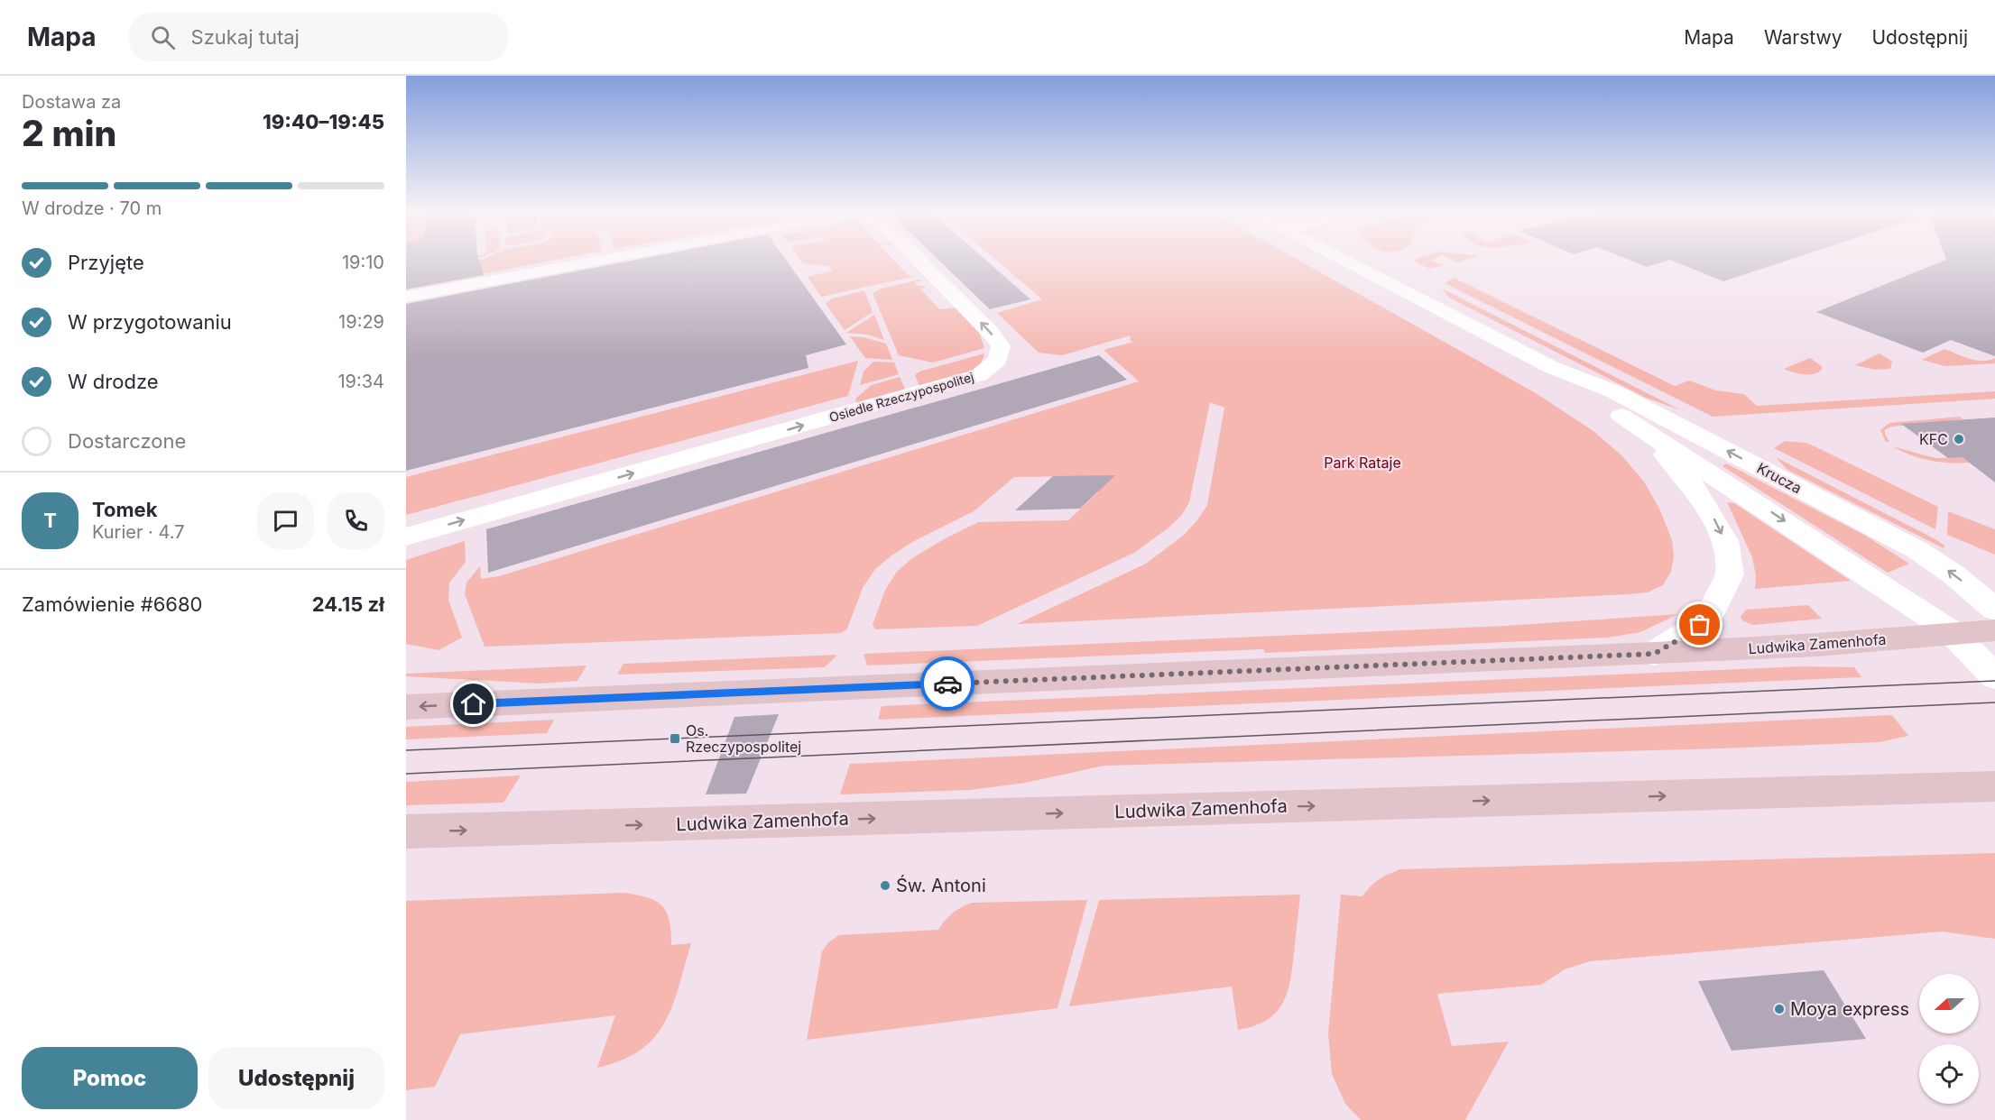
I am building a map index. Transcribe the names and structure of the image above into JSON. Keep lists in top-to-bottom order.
{
  "streets": {
    "main road": ["Ludwika Zamenhofa"],
    "street": ["Osiedle Rzeczypospolitej", "Krucza"]
  },
  "crossings": [
    ["Krucza", "Ludwika Zamenhofa"]
  ],
  "parks": ["Park Rataje"],
  "places": {
    "other": ["KFC", "Św. Antoni", "Moya express"],
    "transit": ["Os. Rzeczypospolitej"]
  },
  "north": "left",
  "page": {
    "header": "Mapa",
    "search": "Szukaj tutaj",
    "nav": ["Mapa", "Warstwy", "Udostępnij"],
    "heading": ["2 min", "Dostawa za", "19:40–19:45"],
    "panel": [
      "Tomek",
      "Kurier · 4.7",
      "Zamówienie #6680",
      "24.15 zł"
    ],
    "bar": "W drodze · 70 m",
    "list": [
      ["Przyjęte", "19:10"],
      ["W przygotowaniu", "19:29"],
      ["W drodze", "19:34"],
      "Dostarczone"
    ],
    "round": "T",
    "buttons": ["Pomoc", "Udostępnij"]
  }
}
